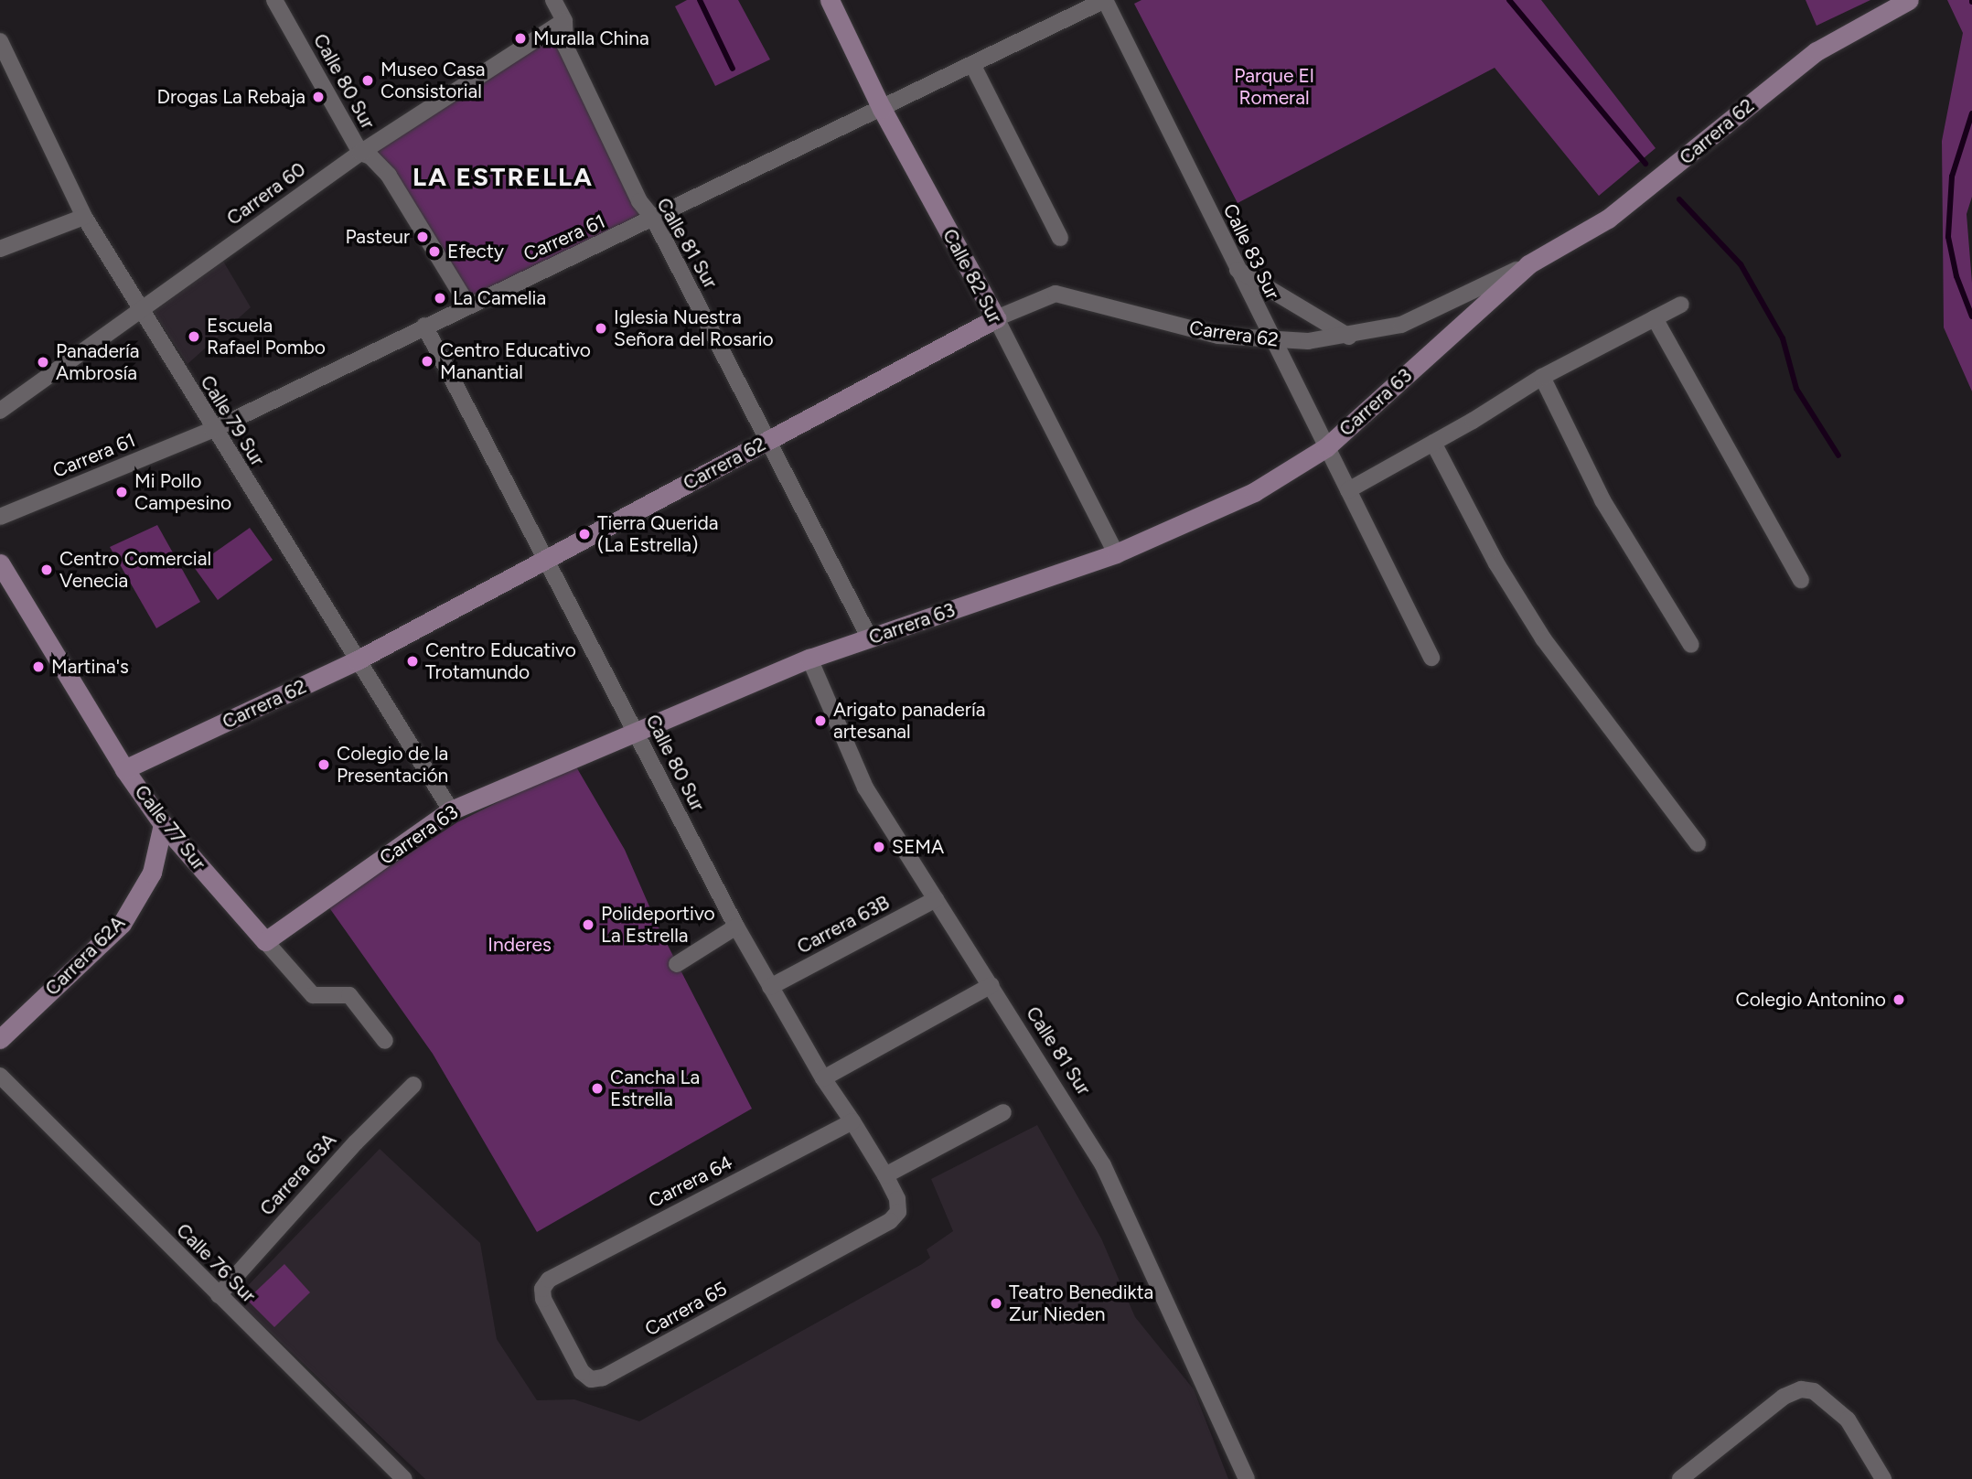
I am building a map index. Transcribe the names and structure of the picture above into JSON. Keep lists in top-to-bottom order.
{
  "streets": {
    "street": [
      "Calle 80 Sur",
      "Carrera 62",
      "Carrera 60",
      "Carrera 61",
      "Calle 81 Sur",
      "Calle 83 Sur",
      "Calle 82 Sur",
      "Carrera 63",
      "Calle 79 Sur",
      "Calle 77 Sur",
      "Carrera 63B",
      "Carrera 62A",
      "Carrera 63A",
      "Carrera 64",
      "Calle 76 Sur",
      "Carrera 65"
    ]
  },
  "crossings": [
    ["Calle 80 Sur", "Carrera 62"],
    ["Calle 80 Sur", "Carrera 60"],
    ["Calle 80 Sur", "Carrera 61"],
    ["Calle 80 Sur", "Carrera 63"],
    ["Calle 80 Sur", "Carrera 63B"],
    ["Calle 80 Sur", "Carrera 64"],
    ["Calle 80 Sur", "Carrera 65"],
    ["Carrera 62", "Calle 81 Sur"],
    ["Carrera 62", "Calle 83 Sur"],
    ["Carrera 62", "Calle 82 Sur"],
    ["Carrera 62", "Carrera 63"],
    ["Carrera 62", "Calle 79 Sur"],
    ["Carrera 62", "Calle 77 Sur"],
    ["Carrera 60", "Calle 81 Sur"],
    ["Carrera 60", "Calle 79 Sur"],
    ["Carrera 61", "Calle 81 Sur"],
    ["Carrera 61", "Calle 83 Sur"],
    ["Carrera 61", "Calle 82 Sur"],
    ["Carrera 61", "Calle 79 Sur"],
    ["Calle 81 Sur", "Carrera 63"],
    ["Calle 81 Sur", "Carrera 63B"],
    ["Calle 83 Sur", "Carrera 63"],
    ["Calle 82 Sur", "Carrera 63"],
    ["Carrera 63", "Calle 79 Sur"],
    ["Carrera 63", "Calle 77 Sur"],
    ["Calle 77 Sur", "Carrera 62A"],
    ["Carrera 63A", "Calle 76 Sur"],
    ["Carrera 64", "Carrera 65"]
  ],
  "districts": ["LA ESTRELLA"],
  "parks": ["Parque El Romeral", "Inderes"],
  "places": [
    "Muralla China",
    "Museo Casa Consistorial",
    "Drogas La Rebaja",
    "Pasteur",
    "Efecty",
    "La Camelia",
    "Iglesia Nuestra Señora del Rosario",
    "Escuela Rafael Pombo",
    "Centro Educativo Manantial",
    "Panadería Ambrosía",
    "Mi Pollo Campesino",
    "Tierra Querida (La Estrella)",
    "Centro Comercial Venecia",
    "Centro Educativo Trotamundo",
    "Martina's",
    "Arigato panadería artesanal",
    "Colegio de la Presentación",
    "SEMA",
    "Polideportivo La Estrella",
    "Colegio Antonino",
    "Cancha La Estrella",
    "Teatro Benedikta Zur Nieden"
  ]
}
